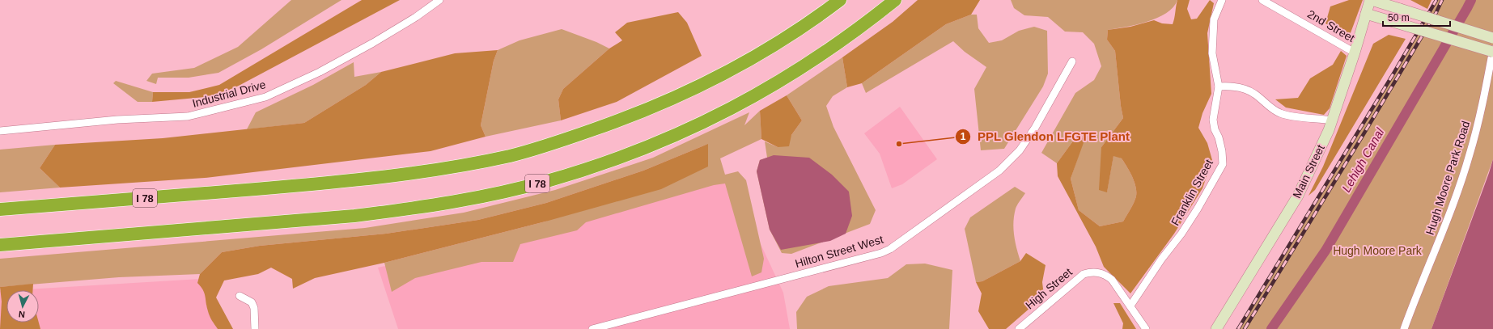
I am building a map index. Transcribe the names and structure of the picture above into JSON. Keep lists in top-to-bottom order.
{
  "streets": {
    "highway": ["I 78"],
    "street": [
      "2nd Street",
      "Industrial Drive",
      "Main Street",
      "Hugh Moore Park Road",
      "Franklin Street",
      "Hilton Street West",
      "High Street"
    ]
  },
  "crossings": [
    ["2nd Street", "Main Street"],
    ["Franklin Street", "High Street"]
  ],
  "water": ["Lehigh Canal"],
  "parks": ["Hugh Moore Park"],
  "places": ["PPL Glendon LFGTE Plant"],
  "scale_bar": "50 m",
  "north": "bottom"
}
